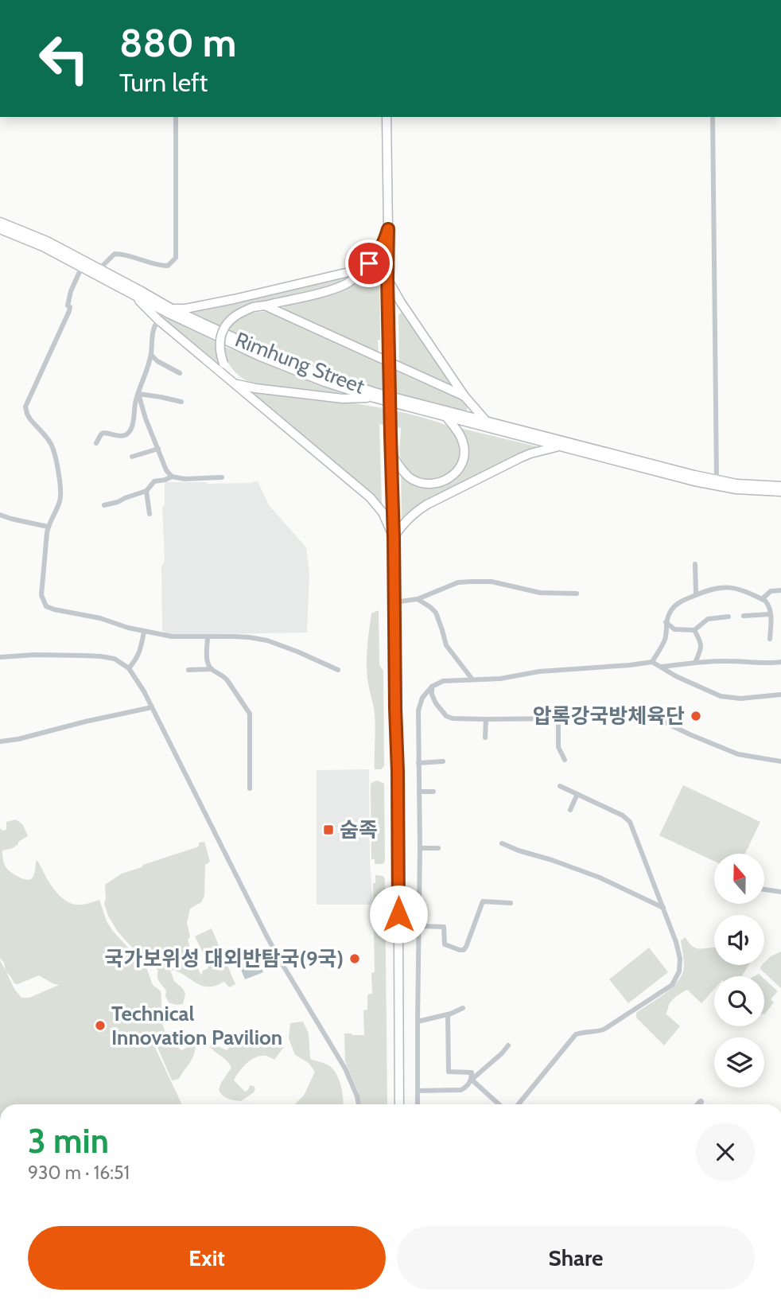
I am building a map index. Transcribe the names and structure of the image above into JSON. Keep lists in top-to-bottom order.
{
  "streets": {
    "main road": ["Rimhung Street"]
  },
  "places": {
    "other": ["압록강국방체육단", "국가보위성 대외반탐국(9국)", "Technical Innovation Pavilion"],
    "transit": ["숨족"]
  },
  "north": "top",
  "page": {
    "turn": ["880 m", "Turn left"],
    "heading": ["3 min", "930 m · 16:51"],
    "buttons": ["Exit", "Share"]
  }
}
